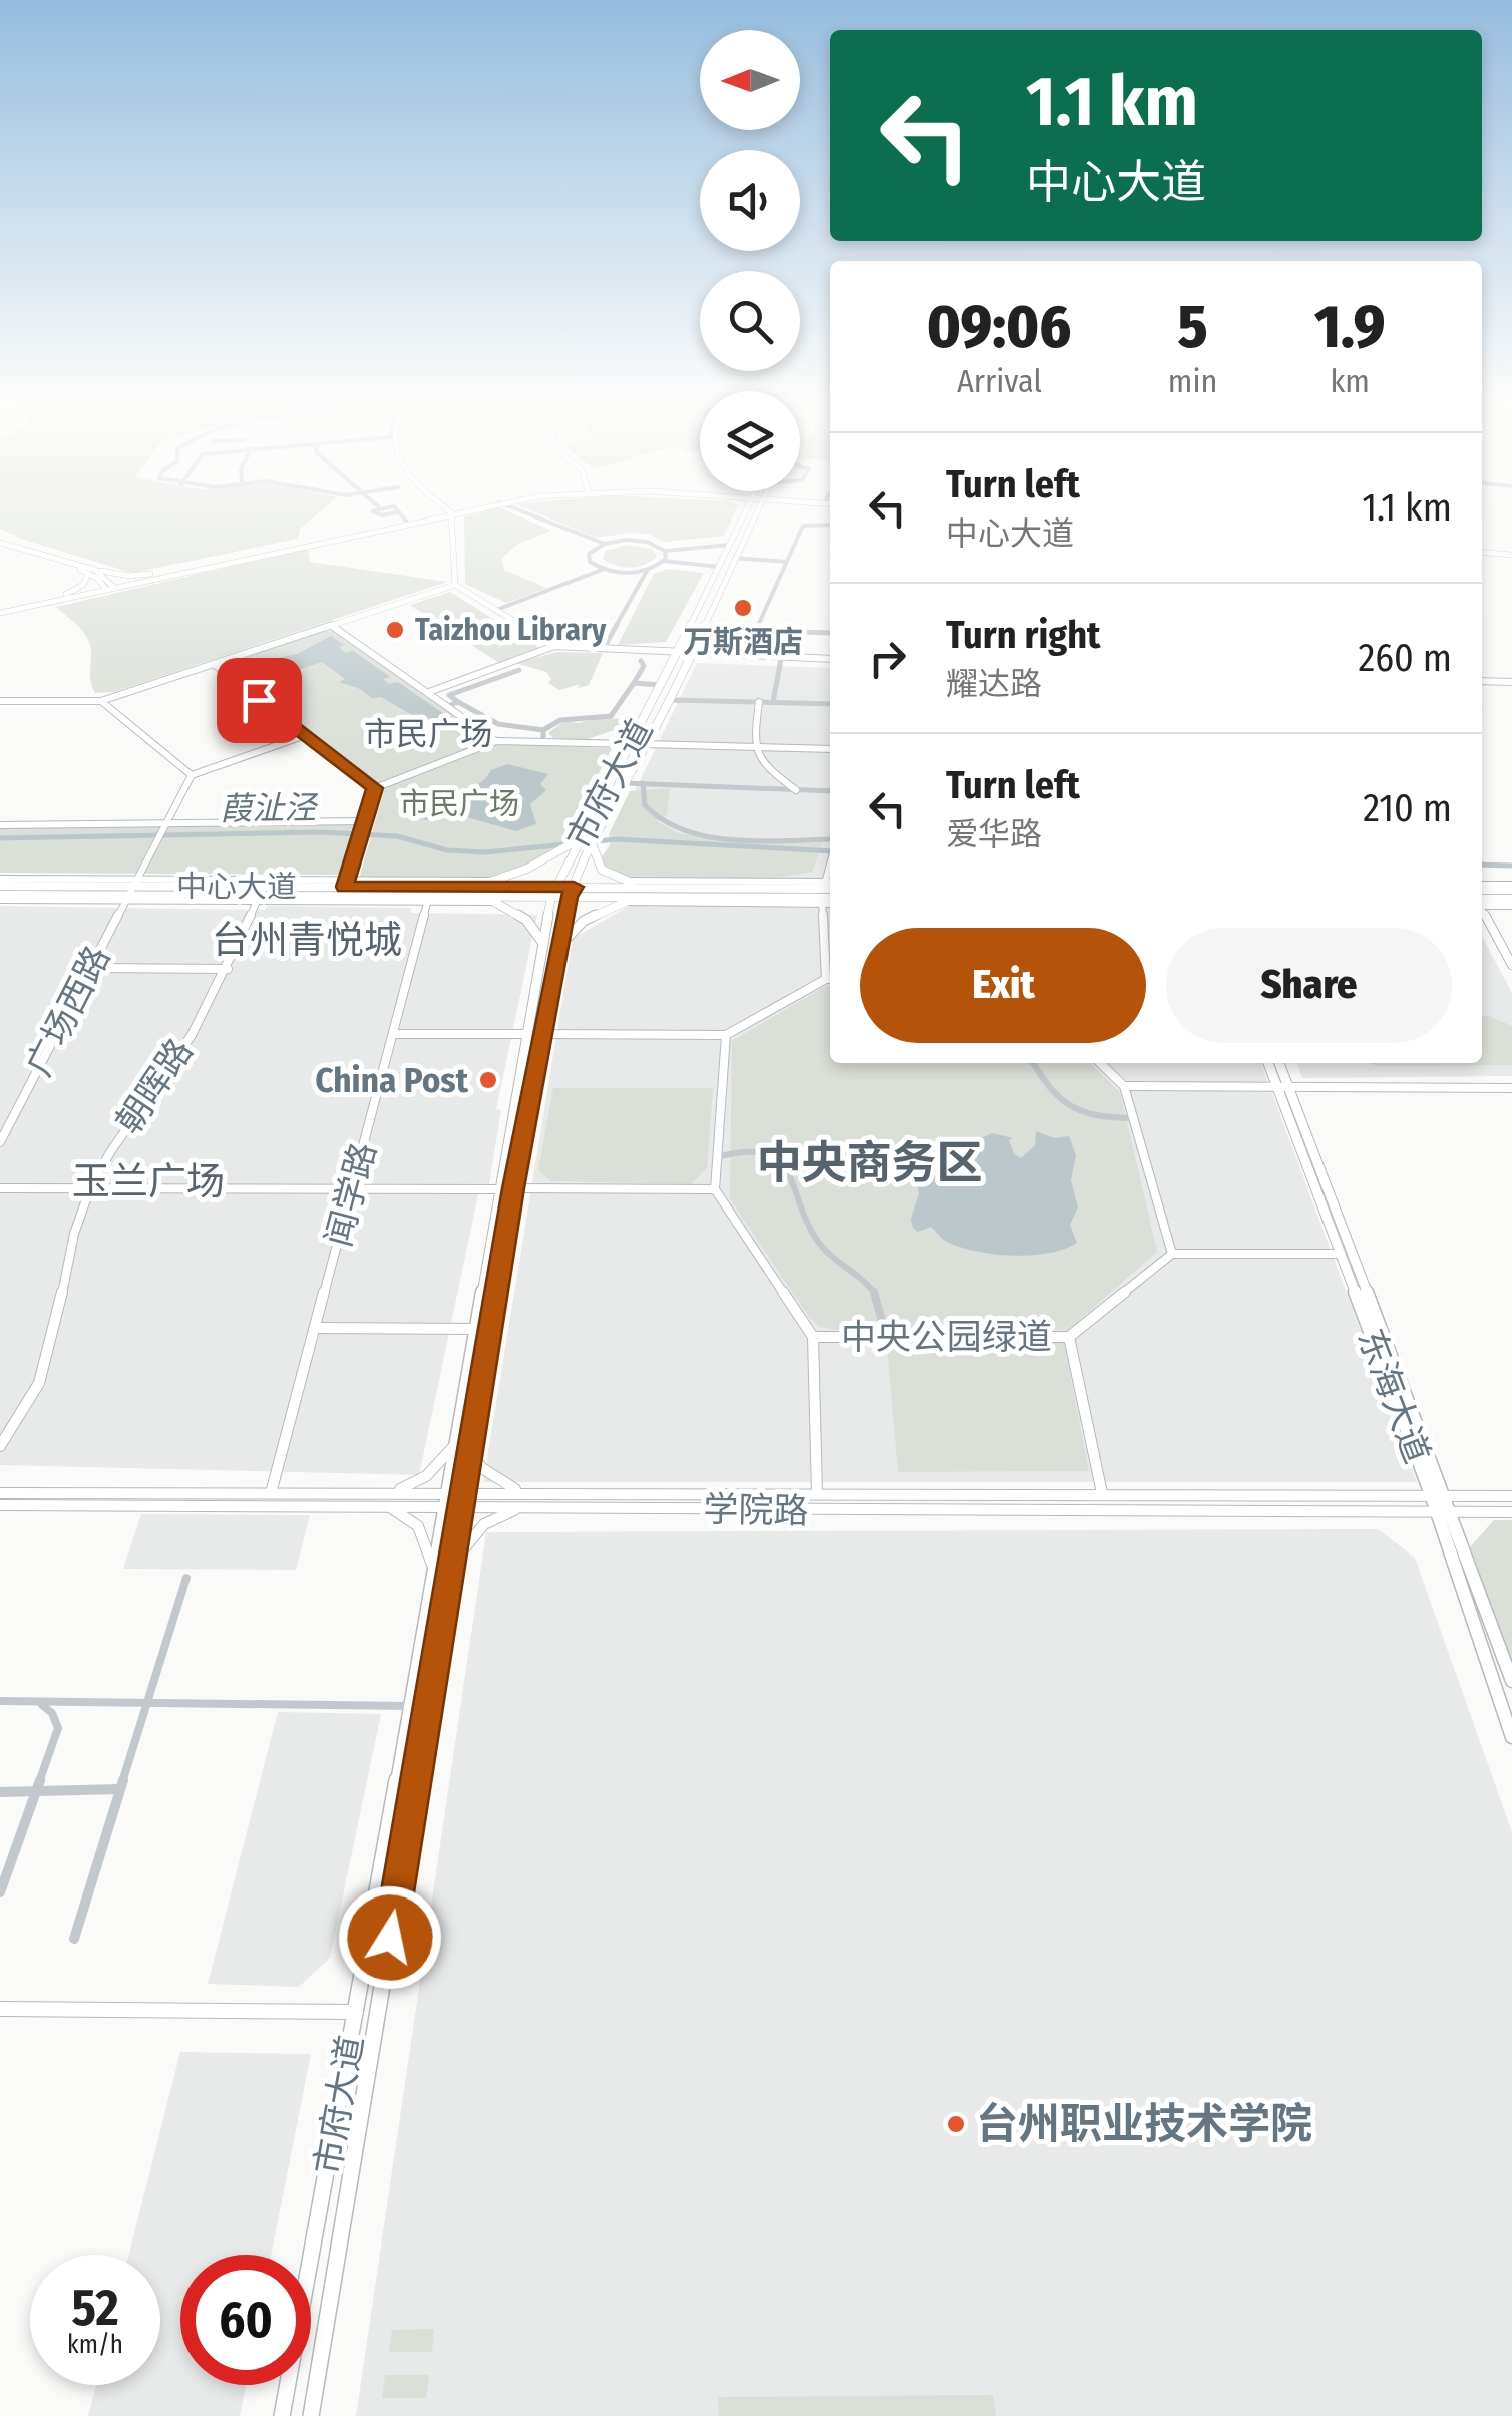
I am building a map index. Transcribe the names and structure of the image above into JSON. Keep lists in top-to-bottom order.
{
  "streets": {
    "main road": ["市府大道", "中心大道", "东海大道"],
    "street": [
      "广场西路",
      "朝晖路",
      "闻学路",
      "中央公园绿道",
      "学院路"
    ]
  },
  "crossings": [
    ["市府大道", "中心大道"],
    ["市府大道", "学院路"],
    ["中心大道", "广场西路"],
    ["中心大道", "朝晖路"],
    ["中心大道", "闻学路"],
    ["闻学路", "学院路"],
    ["东海大道", "学院路"]
  ],
  "districts": [
    "市民广场",
    "台州青悦城",
    "中央商务区",
    "玉兰广场"
  ],
  "water": ["葭沚泾"],
  "parks": ["市民广场"],
  "places": [
    "万斯酒店",
    "Taizhou Library",
    "China Post",
    "台州职业技术学院"
  ],
  "north": "left",
  "page": {
    "turn": ["1.1 km", "中心大道"],
    "eta": [
      "09:06",
      "Arrival",
      "5",
      "min",
      "1.9",
      "km"
    ],
    "list": [
      {
        "name": "Turn left",
        "note": "中心大道",
        "value": "1.1 km"
      },
      {
        "name": "Turn right",
        "note": "耀达路",
        "value": "260 m"
      },
      {
        "name": "Turn left",
        "note": "爱华路",
        "value": "210 m"
      }
    ],
    "buttons": ["Exit", "Share"],
    "speed": "52 km/h",
    "limit": "60"
  }
}
